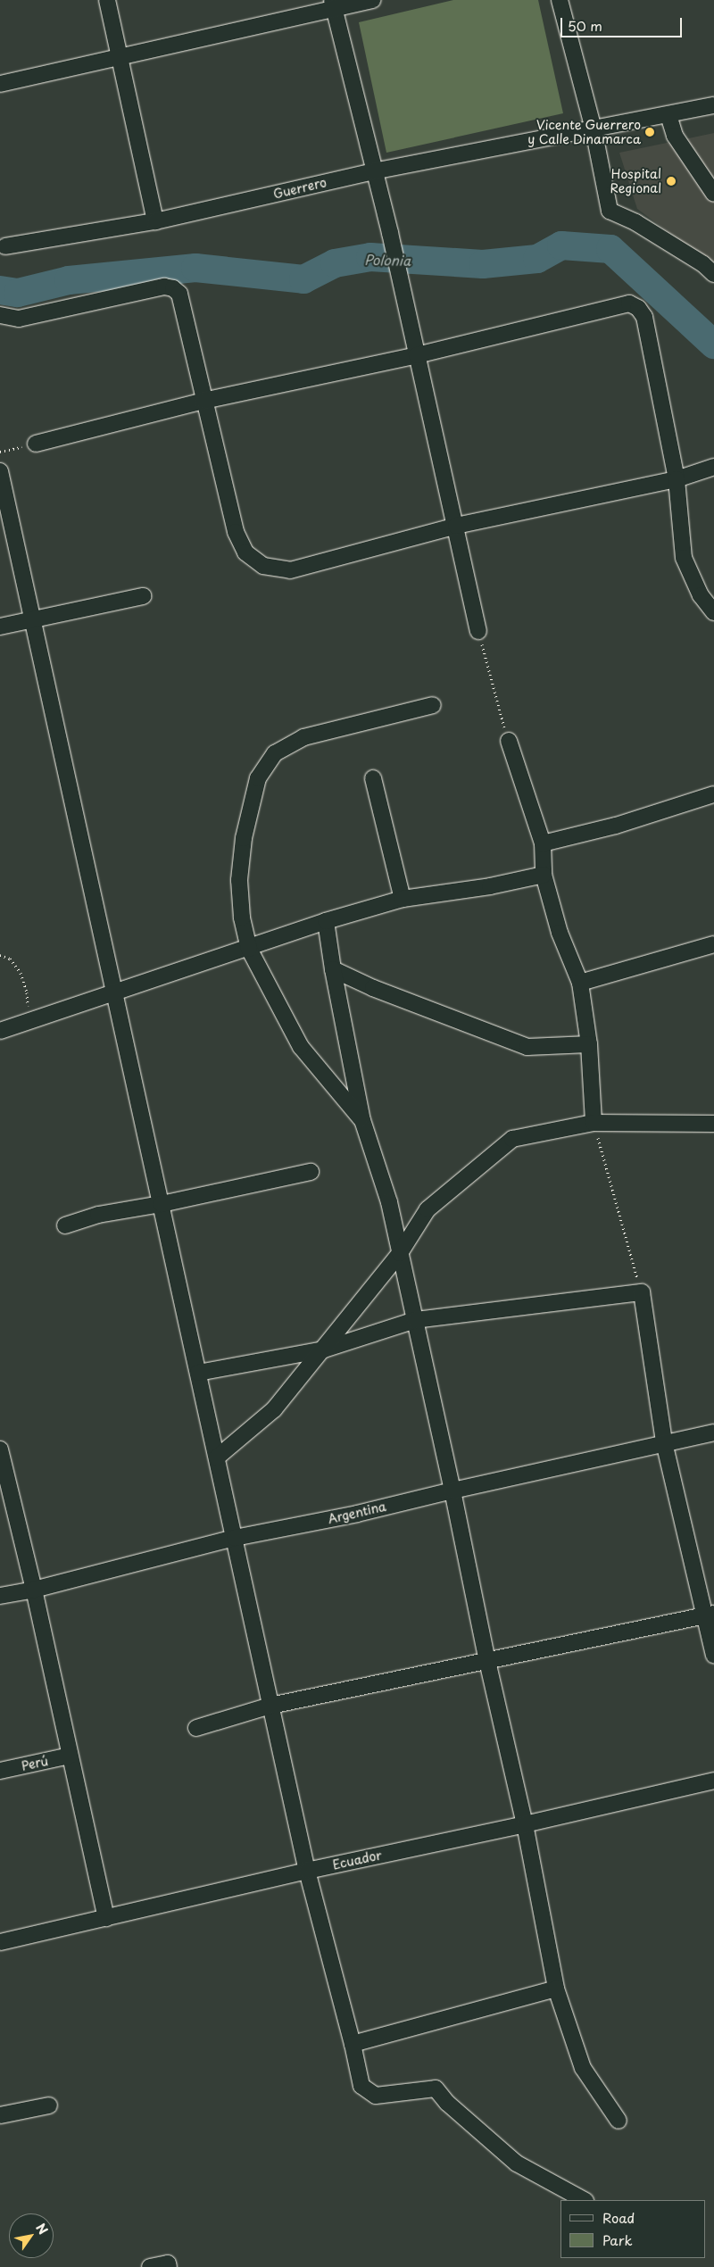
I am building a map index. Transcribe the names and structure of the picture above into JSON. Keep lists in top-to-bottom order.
{
  "streets": {
    "street": [
      "Guerrero",
      "Argentina",
      "Perú",
      "Ecuador"
    ]
  },
  "water": ["Polonia"],
  "places": ["Vicente Guerrero y Calle Dinamarca", "Hospital Regional"],
  "legend": ["Road", "Park"],
  "scale_bar": "50 m",
  "north": "top right"
}
